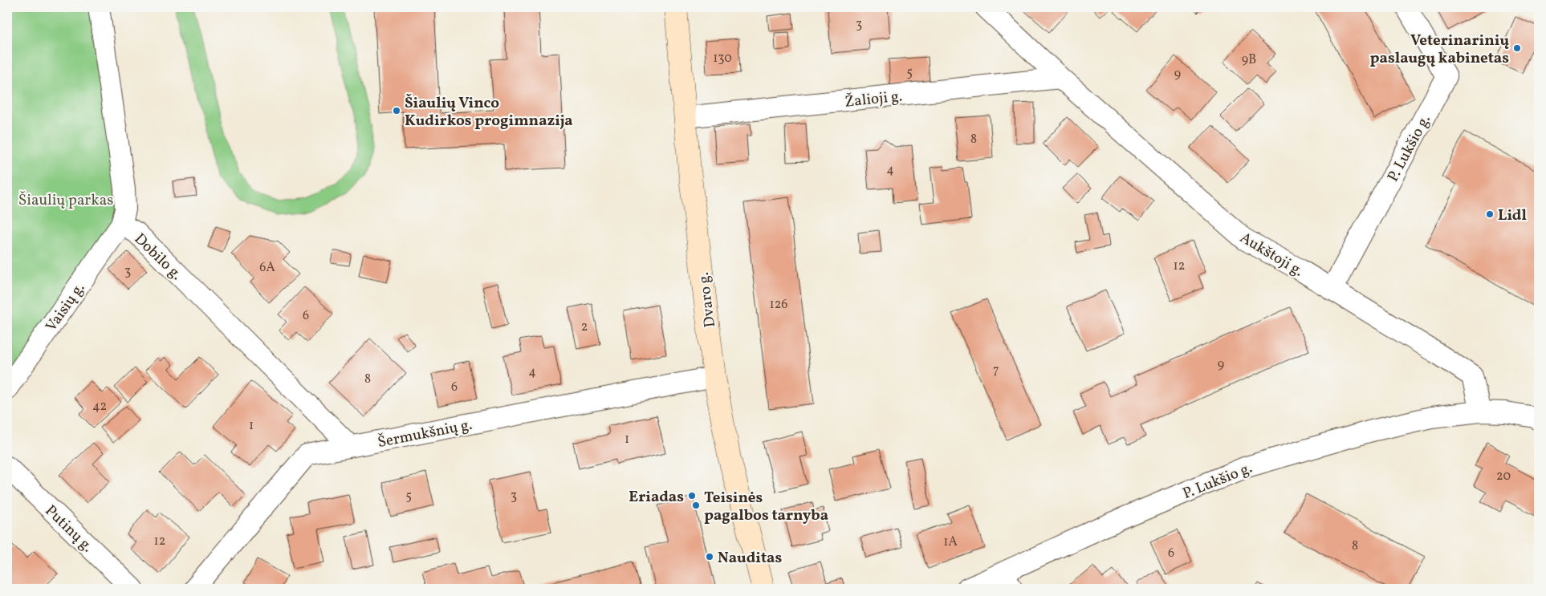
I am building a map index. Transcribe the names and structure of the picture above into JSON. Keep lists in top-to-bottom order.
{
  "streets": {
    "main road": ["Dvaro g."],
    "street": [
      "Žalioji g.",
      "P. Lukšio g.",
      "Aukštoji g.",
      "Dobilo g.",
      "Vaisių g.",
      "Šermukšnių g.",
      "Putinų g."
    ]
  },
  "crossings": [
    ["Žalioji g.", "Aukštoji g."],
    ["Žalioji g.", "Dvaro g."],
    ["P. Lukšio g.", "Aukštoji g."],
    ["Dobilo g.", "Vaisių g."],
    ["Dobilo g.", "Šermukšnių g."],
    ["Dvaro g.", "Šermukšnių g."]
  ],
  "parks": ["Šiaulių parkas"],
  "places": [
    "Veterinarinių paslaugų kabinetas",
    "Šiaulių Vinco Kudirkos progimnazija",
    "Lidl",
    "Eriadas",
    "Teisinės pagalbos tarnyba",
    "Nauditas"
  ],
  "house_numbers": [
    "3",
    "130",
    "9B",
    "5",
    "9",
    "8",
    "4",
    "12",
    "6A",
    "3",
    "126",
    "6",
    "2",
    "9",
    "7",
    "4",
    "8",
    "6",
    "42",
    "1",
    "1",
    "20",
    "5",
    "3",
    "12",
    "1A",
    "8",
    "6"
  ]
}
